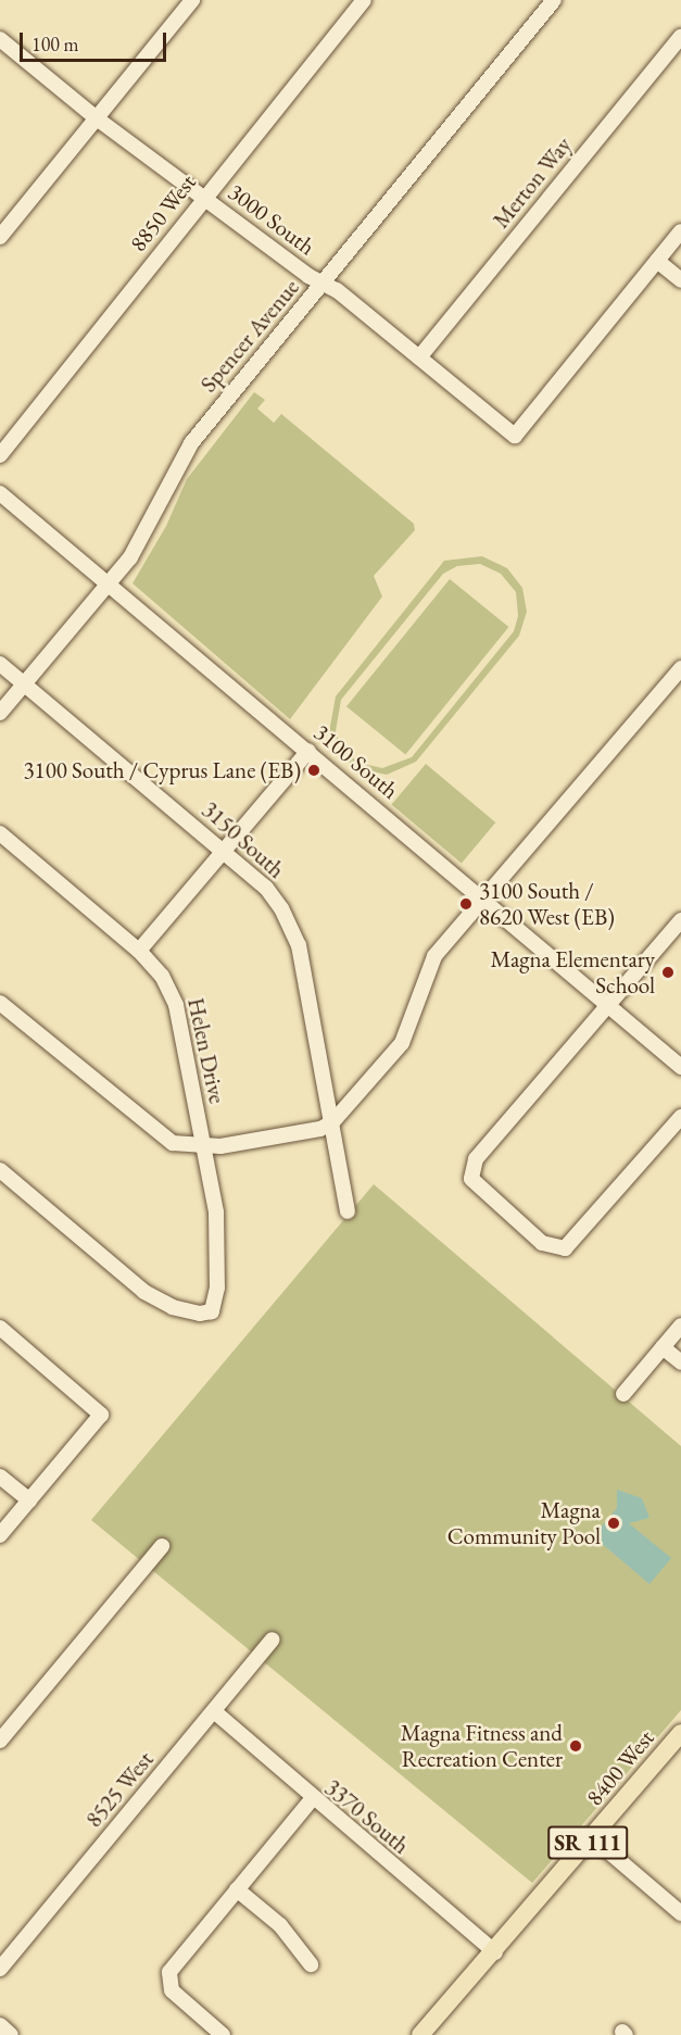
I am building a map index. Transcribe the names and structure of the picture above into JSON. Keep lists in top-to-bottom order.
{
  "streets": {
    "main road": ["8400 West", "SR 111"],
    "street": [
      "Merton Way",
      "8850 West",
      "3000 South",
      "Spencer Avenue",
      "3100 South",
      "3150 South",
      "Helen Drive",
      "8525 West",
      "3370 South"
    ]
  },
  "crossings": [
    ["Merton Way", "3000 South"],
    ["8850 West", "3000 South"],
    ["3000 South", "Spencer Avenue"],
    ["Spencer Avenue", "3100 South"],
    ["Spencer Avenue", "3150 South"],
    ["8400 West", "3370 South"],
    ["8525 West", "3370 South"]
  ],
  "places": [
    "3100 South / Cyprus Lane (EB)",
    "3100 South / 8620 West (EB)",
    "Magna Elementary School",
    "Magna Community Pool",
    "Magna Fitness and Recreation Center"
  ],
  "scale_bar": "100 m"
}
